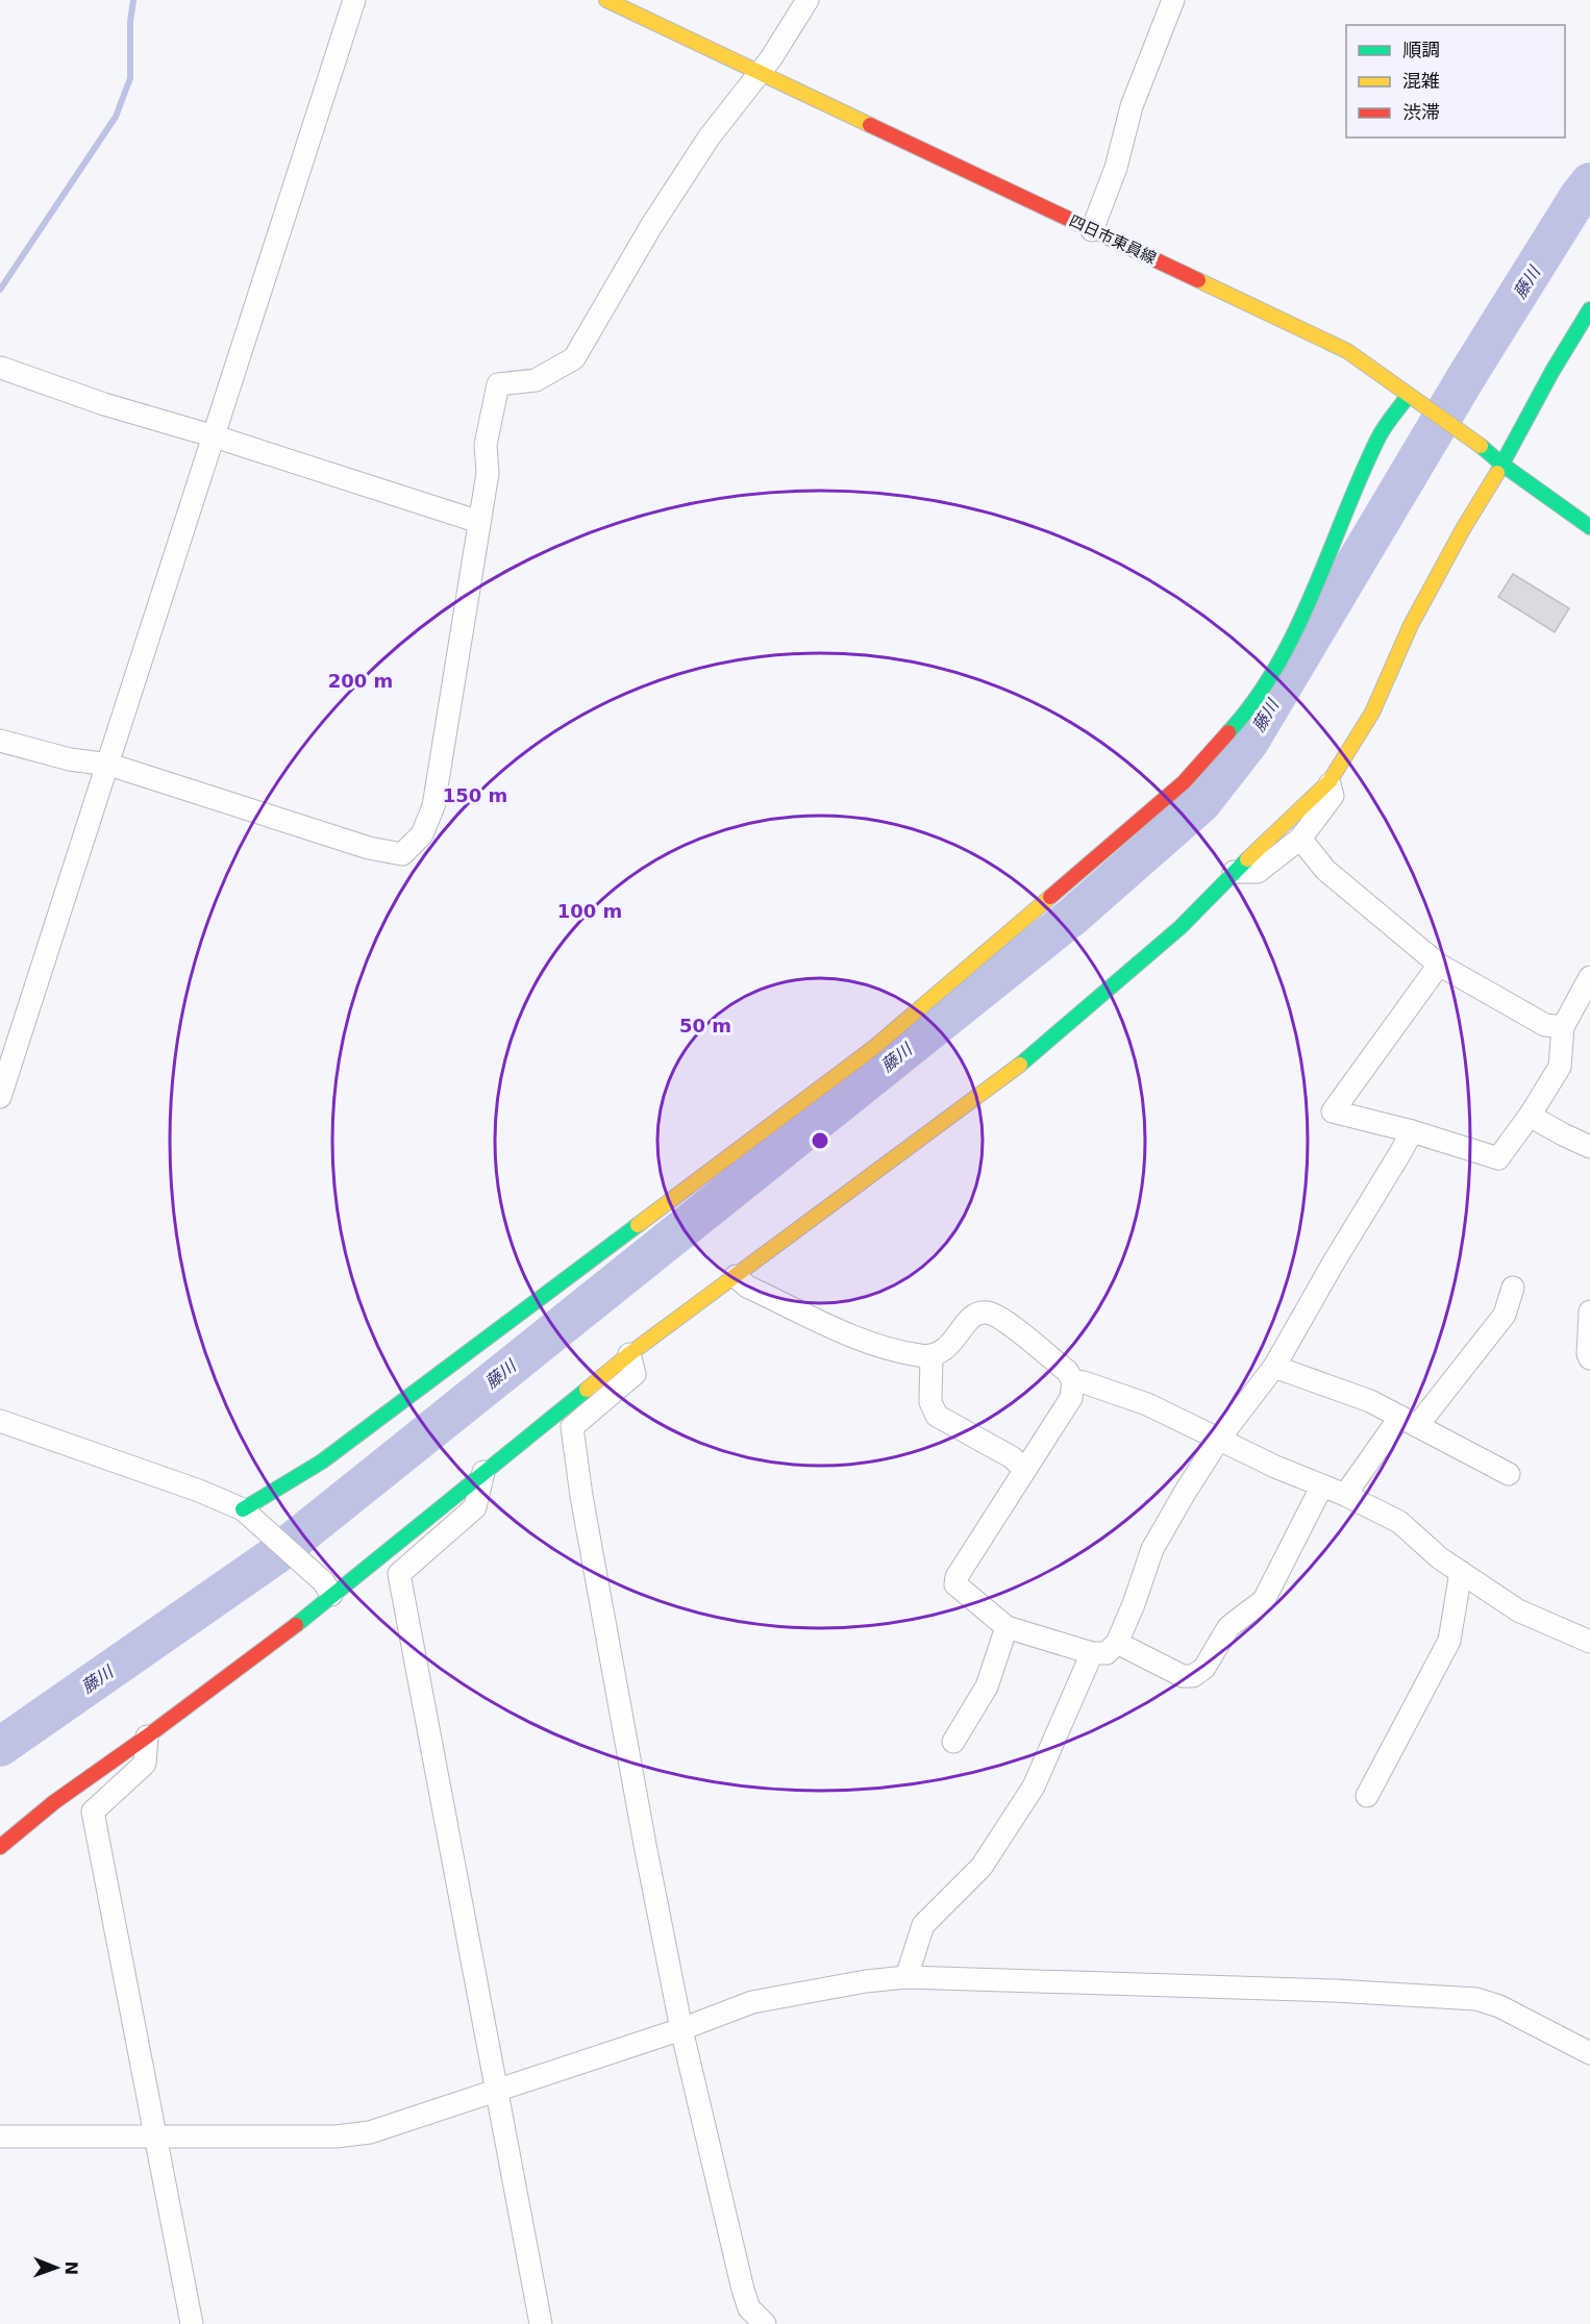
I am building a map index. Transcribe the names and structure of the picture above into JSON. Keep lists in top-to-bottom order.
{
  "streets": {
    "street": ["四日市東員線"]
  },
  "water": ["藤川"],
  "legend": ["順調", "混雑", "渋滞"],
  "north": "right",
  "rings": [
    "200 m",
    "150 m",
    "100 m",
    "50 m"
  ]
}
